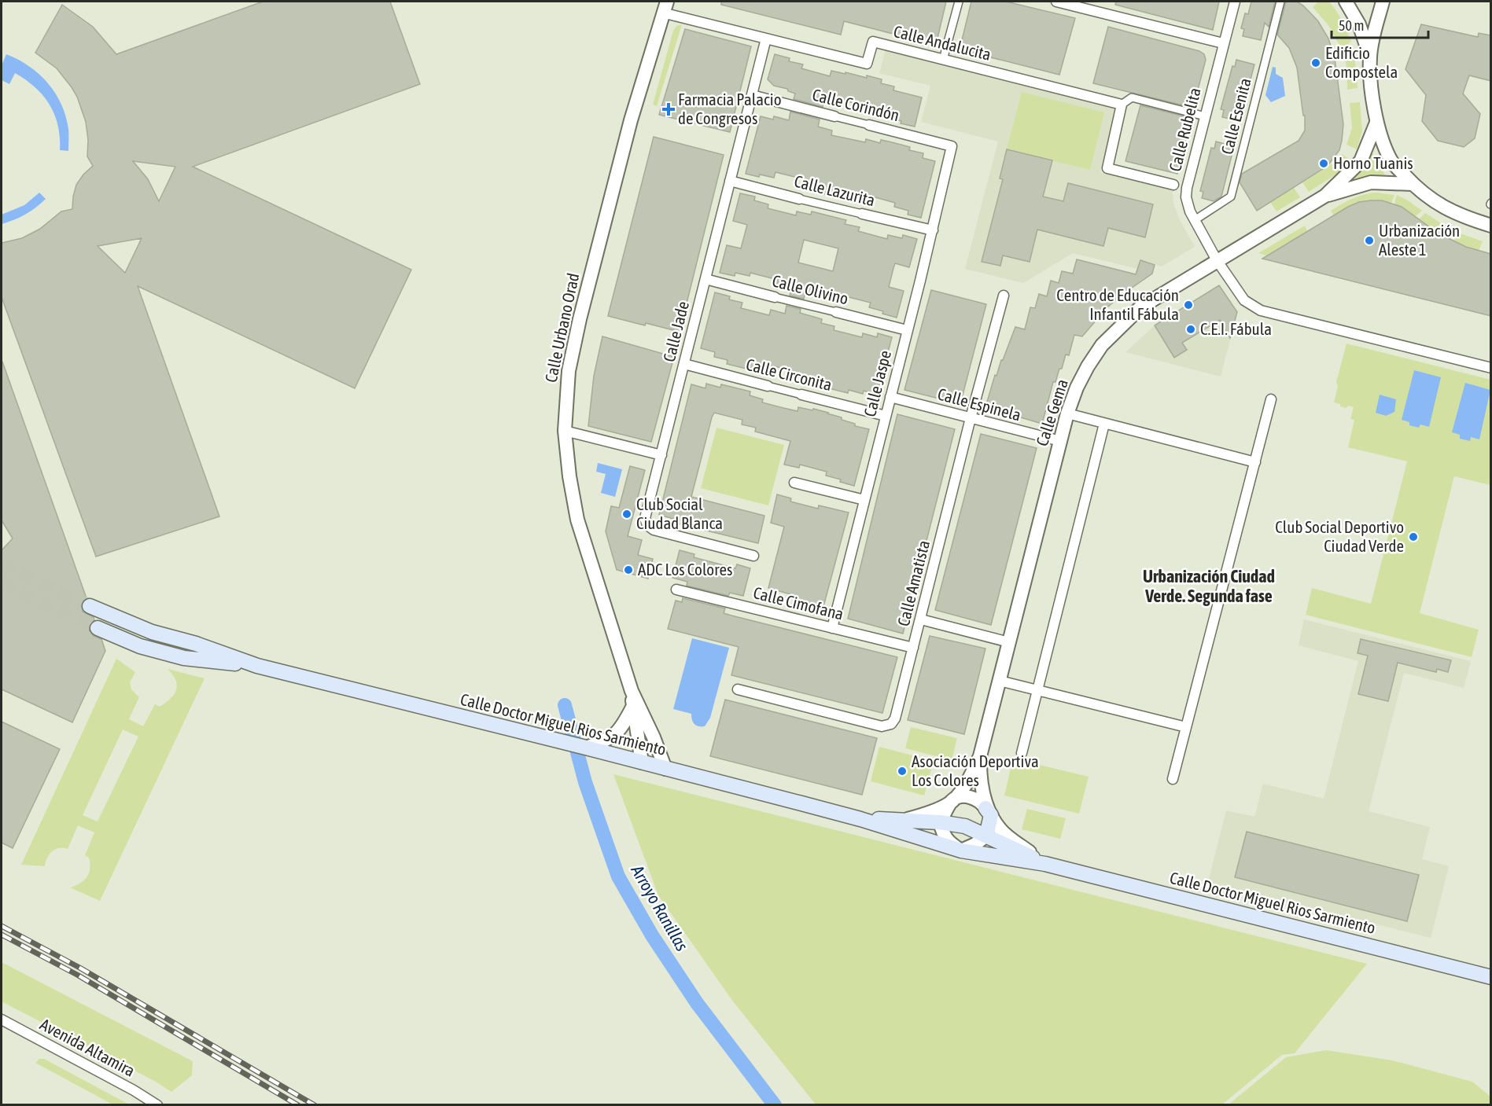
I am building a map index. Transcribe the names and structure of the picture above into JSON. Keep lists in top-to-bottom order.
{
  "streets": {
    "main road": ["Calle Doctor Miguel Rios Sarmiento"],
    "street": [
      "Calle Andalucita",
      "Calle Corindón",
      "Calle Esenita",
      "Calle Rubelita",
      "Calle Lazurita",
      "Calle Olivino",
      "Calle Urbano Orad",
      "Calle Jade",
      "Calle Circonita",
      "Calle Jaspe",
      "Calle Espinela",
      "Calle Gema",
      "Calle Amatista",
      "Calle Cimofana",
      "Avenida Altamira"
    ]
  },
  "crossings": [
    ["Calle Andalucita", "Calle Rubelita"],
    ["Calle Andalucita", "Calle Urbano Orad"],
    ["Calle Andalucita", "Calle Jade"],
    ["Calle Corindón", "Calle Jade"],
    ["Calle Corindón", "Calle Jaspe"],
    ["Calle Esenita", "Calle Rubelita"],
    ["Calle Rubelita", "Calle Gema"],
    ["Calle Lazurita", "Calle Jade"],
    ["Calle Lazurita", "Calle Jaspe"],
    ["Calle Olivino", "Calle Jade"],
    ["Calle Olivino", "Calle Jaspe"],
    ["Calle Urbano Orad", "Calle Doctor Miguel Rios Sarmiento"],
    ["Calle Jade", "Calle Circonita"],
    ["Calle Circonita", "Calle Jaspe"],
    ["Calle Jaspe", "Calle Espinela"],
    ["Calle Jaspe", "Calle Cimofana"],
    ["Calle Espinela", "Calle Gema"],
    ["Calle Espinela", "Calle Amatista"],
    ["Calle Gema", "Calle Doctor Miguel Rios Sarmiento"],
    ["Calle Amatista", "Calle Cimofana"]
  ],
  "districts": ["Urbanización Ciudad Verde. Segunda fase"],
  "water": ["Arroyo Ranillas"],
  "places": {
    "other": [
      "Edificio Compostela",
      "Horno Tuanis",
      "Urbanización Aleste 1",
      "Centro de Educación Infantil Fábula",
      "C.E.I. Fábula",
      "Club Social Ciudad Blanca",
      "Club Social Deportivo Ciudad Verde",
      "ADC Los Colores",
      "Asociación Deportiva Los Colores"
    ],
    "health": ["Farmacia Palacio de Congresos"]
  },
  "scale_bar": "50 m"
}
